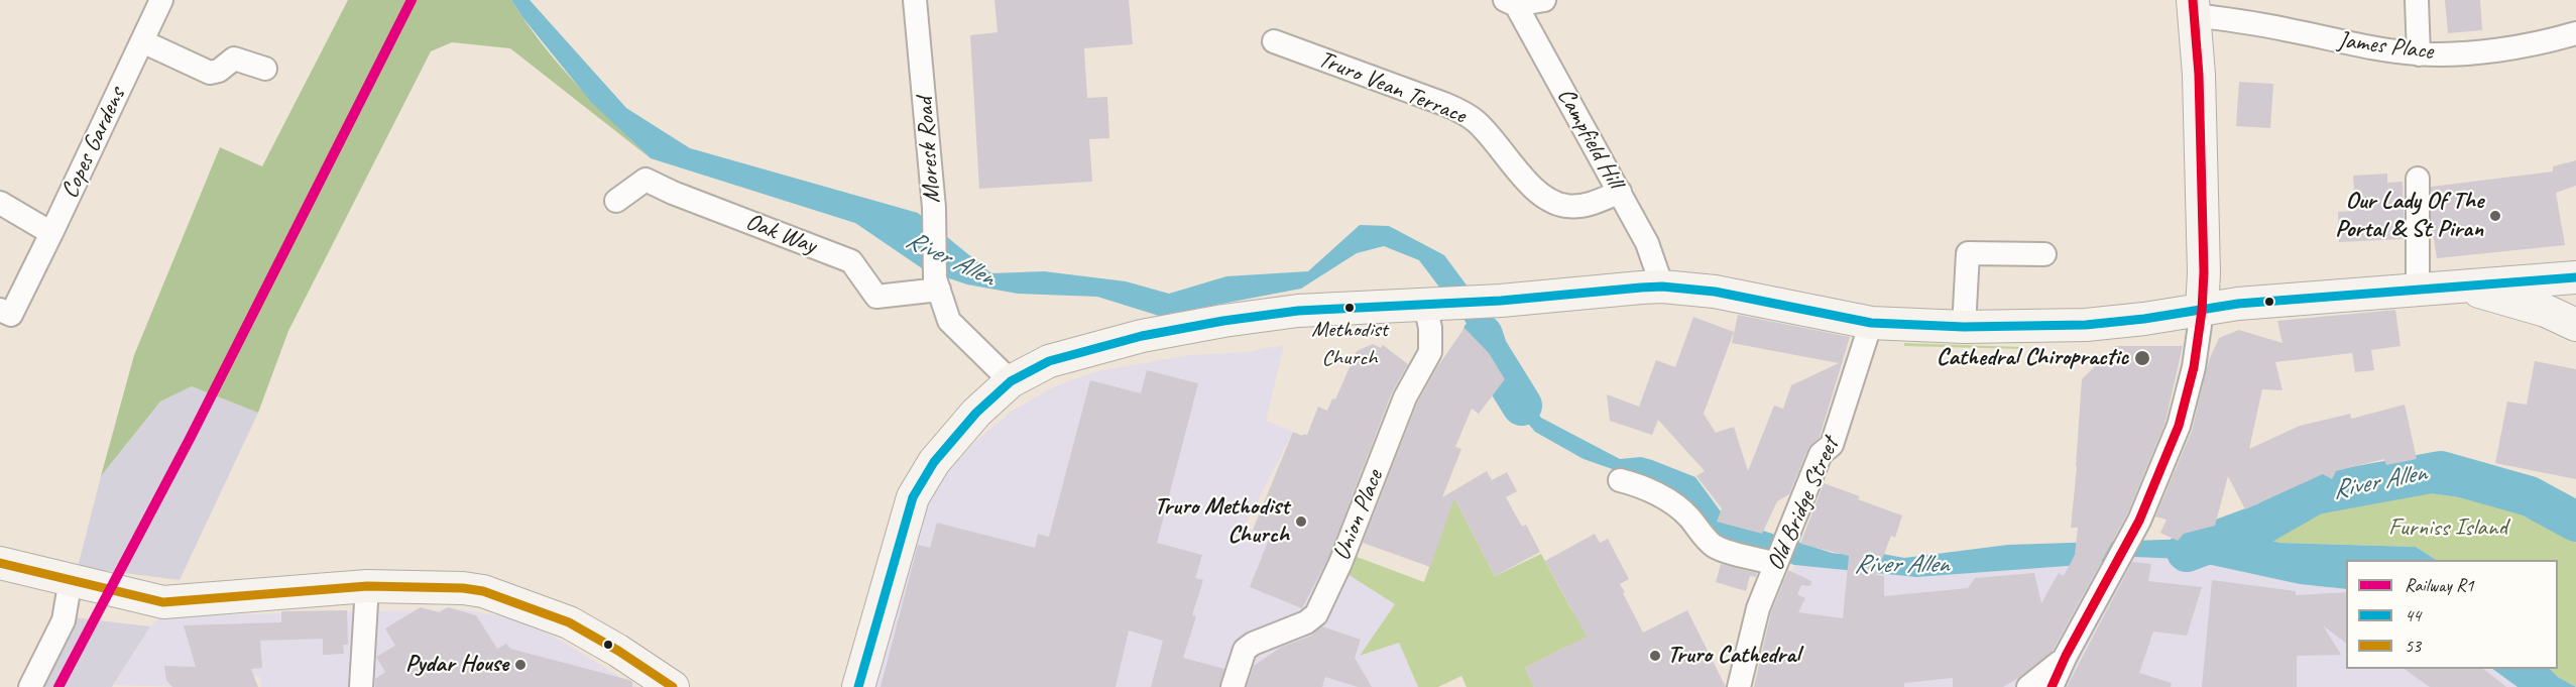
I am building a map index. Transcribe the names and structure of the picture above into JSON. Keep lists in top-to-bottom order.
{
  "streets": {
    "street": [
      "James Place",
      "Truro Vean Terrace",
      "Campfield Hill",
      "Copes Gardens",
      "Moresk Road",
      "Oak Way",
      "Old Bridge Street",
      "Union Place"
    ]
  },
  "crossings": [
    ["Truro Vean Terrace", "Campfield Hill"],
    ["Moresk Road", "Oak Way"]
  ],
  "water": ["River Allen"],
  "parks": ["Furniss Island"],
  "places": [
    "Our Lady Of The Portal & St Piran",
    "Methodist Church",
    "Cathedral Chiropractic",
    "Truro Methodist Church",
    "Truro Cathedral",
    "Pydar House"
  ],
  "lines": ["rail line R1", "transit line 44", "transit line 53"],
  "legend": ["Railway R1", "44", "53"]
}
